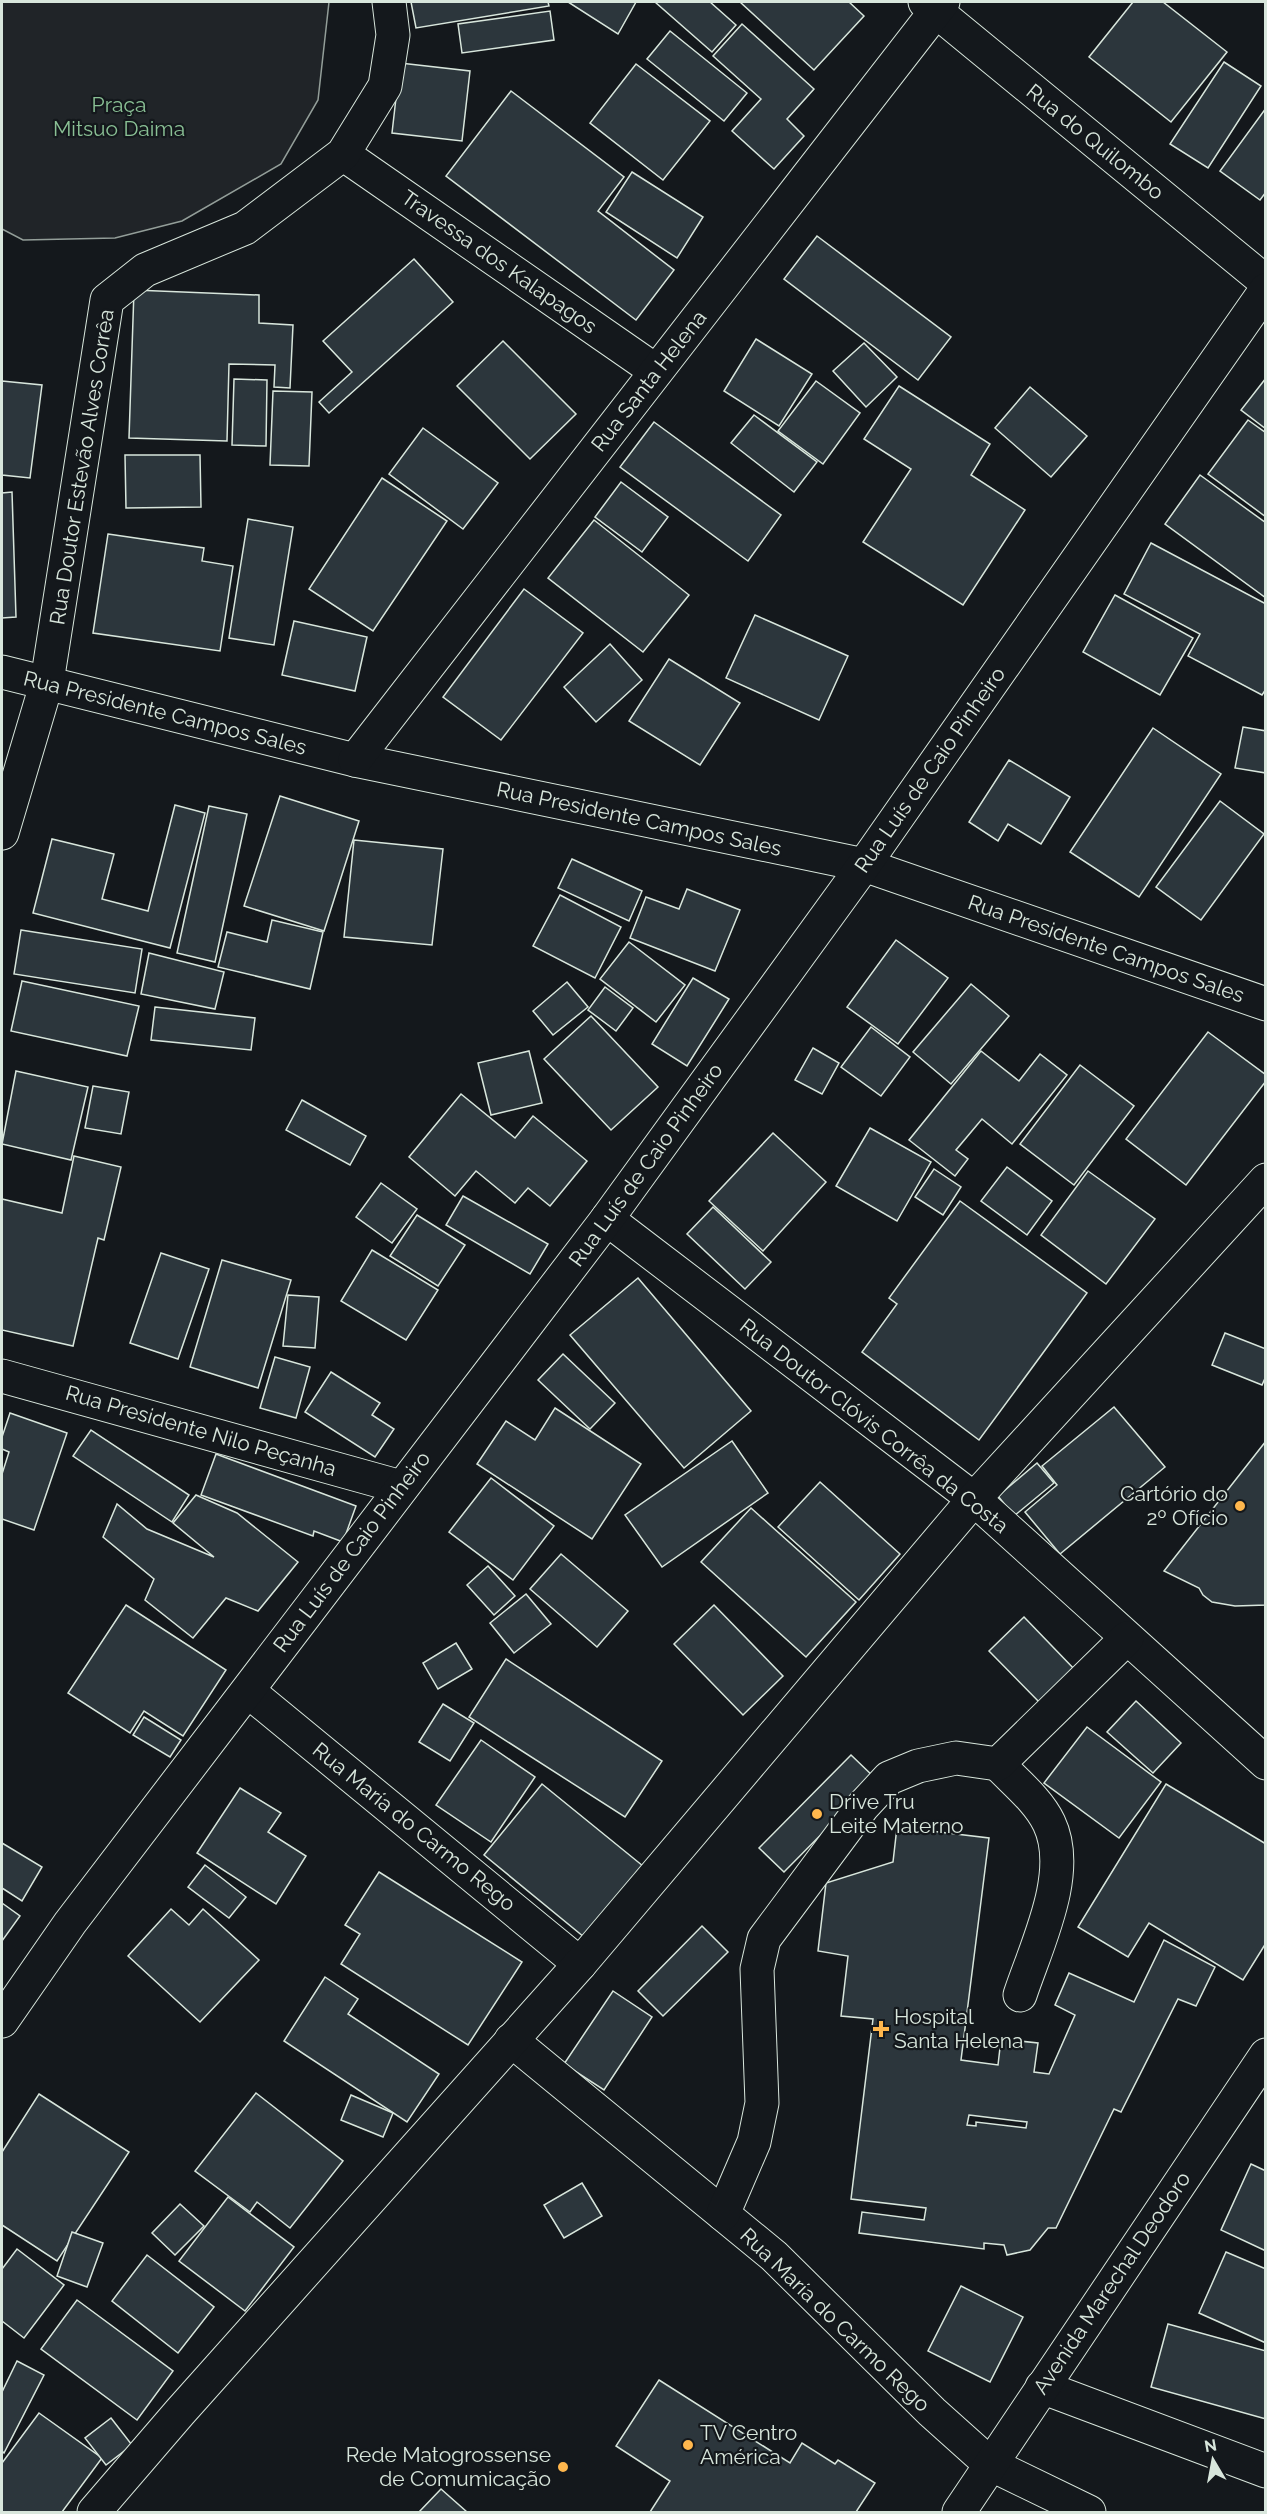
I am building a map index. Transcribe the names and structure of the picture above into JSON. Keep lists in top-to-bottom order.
{
  "streets": {
    "street": [
      "Rua do Quilombo",
      "Travessa dos Kalapagos",
      "Rua Santa Helena",
      "Rua Doutor Estevão Alves Corrêa",
      "Rua Presidente Campos Sales",
      "Rua Luís de Caio Pinheiro",
      "Rua Doutor Clóvis Corrêa da Costa",
      "Rua Presidente Nilo Peçanha",
      "Rua María do Carmo Rego",
      "Avenida Marechal Deodoro"
    ]
  },
  "crossings": [
    ["Rua do Quilombo", "Rua Santa Helena"],
    ["Travessa dos Kalapagos", "Rua Santa Helena"],
    ["Travessa dos Kalapagos", "Rua Doutor Estevão Alves Corrêa"],
    ["Rua Santa Helena", "Rua Presidente Campos Sales"],
    ["Rua Doutor Estevão Alves Corrêa", "Rua Presidente Campos Sales"],
    ["Rua Presidente Campos Sales", "Rua Luís de Caio Pinheiro"],
    ["Rua Luís de Caio Pinheiro", "Rua Doutor Clóvis Corrêa da Costa"],
    ["Rua Luís de Caio Pinheiro", "Rua Presidente Nilo Peçanha"],
    ["Rua Luís de Caio Pinheiro", "Rua María do Carmo Rego"],
    ["Rua María do Carmo Rego", "Avenida Marechal Deodoro"]
  ],
  "parks": ["Praça Mitsuo Daima"],
  "places": {
    "other": [
      "Cartório do 2º Ofício",
      "Drive Tru Leite Materno",
      "TV Centro América",
      "Rede Matogrossense de Comumicação"
    ],
    "health": ["Hospital Santa Helena"]
  },
  "north": "top"
}
